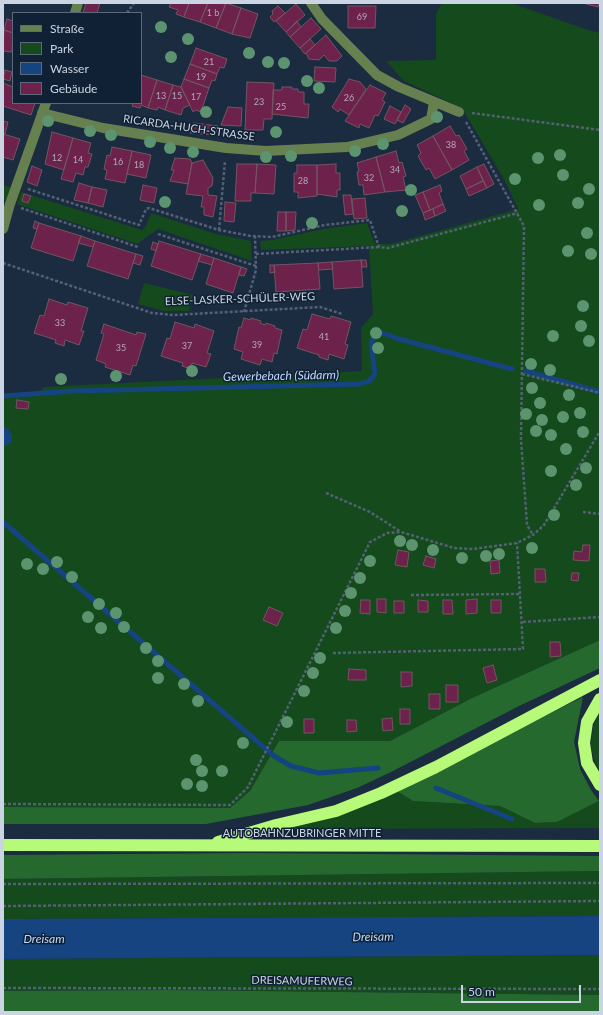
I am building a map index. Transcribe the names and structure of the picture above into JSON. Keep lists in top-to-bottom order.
{
  "streets": {
    "highway": ["AUTOBAHNZUBRINGER MITTE"],
    "street": ["RICARDA-HUCH-STRASSE"],
    "path": ["ELSE-LASKER-SCHÜLER-WEG", "DREISAMUFERWEG"]
  },
  "water": ["Gewerbebach (Südarm)", "Dreisam"],
  "house_numbers": [
    "1 b",
    "69",
    "21",
    "19",
    "13",
    "15",
    "17",
    "26",
    "23",
    "25",
    "38",
    "12",
    "14",
    "16",
    "18",
    "34",
    "32",
    "28",
    "33",
    "41",
    "39",
    "37",
    "35"
  ],
  "legend": [
    "Straße",
    "Park",
    "Wasser",
    "Gebäude"
  ],
  "scale_bar": "50 m"
}
